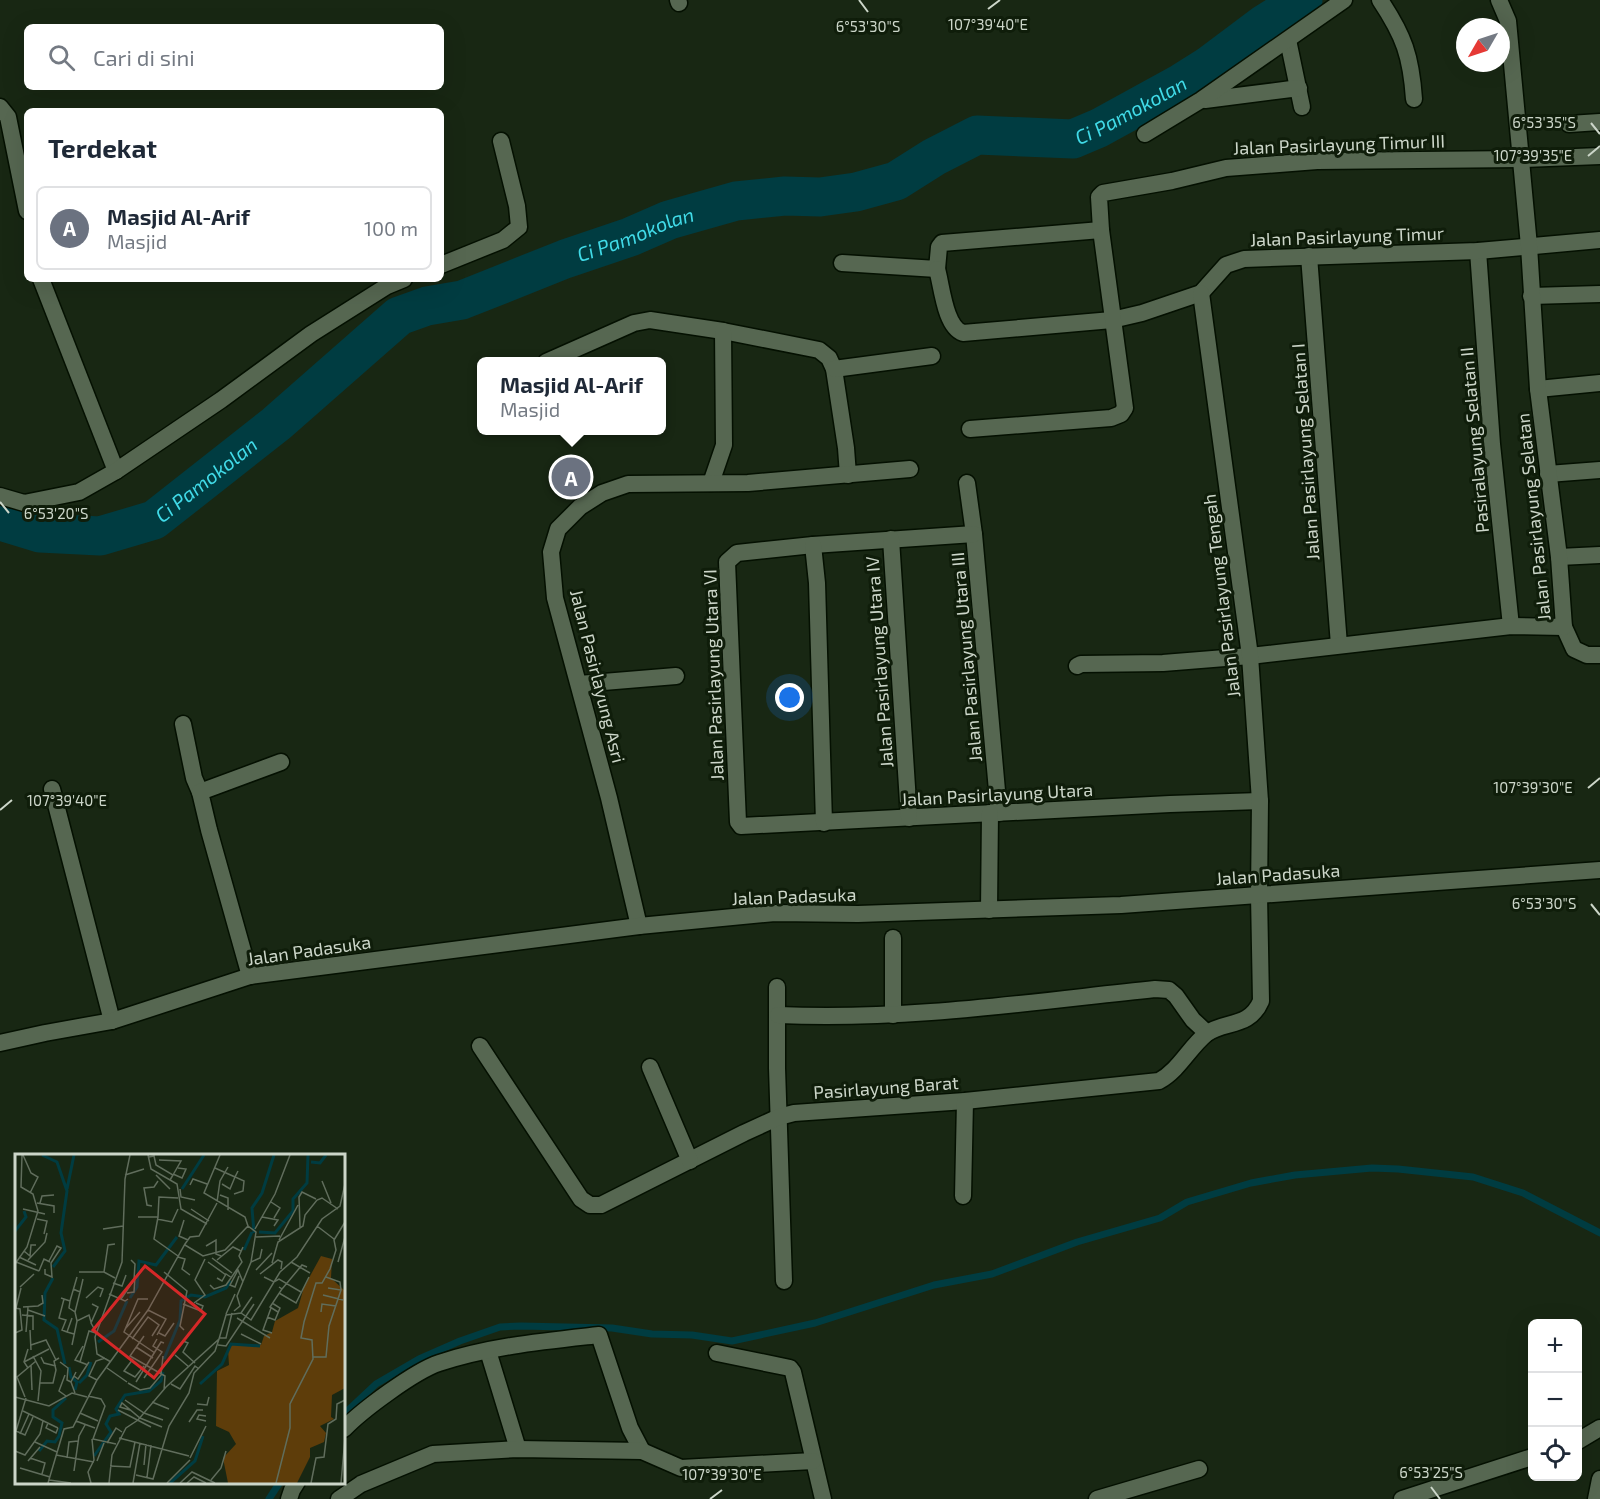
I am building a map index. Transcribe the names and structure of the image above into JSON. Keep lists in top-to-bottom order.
{
  "streets": {
    "street": [
      "Jalan Pasirlayung Timur III",
      "Jalan Pasirlayung Timur",
      "Pasiralayung Selatan II",
      "Jalan Pasirlayung Selatan I",
      "Jalan Pasirlayung Selatan",
      "Jalan Pasirlayung Tengah",
      "Jalan Pasirlayung Utara III",
      "Jalan Pasirlayung Utara IV",
      "Jalan Pasirlayung Utara VI",
      "Jalan Pasirlayung Asri",
      "Jalan Pasirlayung Utara",
      "Jalan Padasuka",
      "Pasirlayung Barat"
    ]
  },
  "crossings": [
    ["Jalan Pasirlayung Timur III", "Jalan Pasirlayung Selatan"],
    ["Jalan Pasirlayung Timur", "Pasiralayung Selatan II"],
    ["Jalan Pasirlayung Timur", "Jalan Pasirlayung Selatan I"],
    ["Jalan Pasirlayung Timur", "Jalan Pasirlayung Selatan"],
    ["Jalan Pasirlayung Timur", "Jalan Pasirlayung Tengah"],
    ["Pasiralayung Selatan II", "Jalan Pasirlayung Selatan"],
    ["Jalan Pasirlayung Selatan I", "Jalan Pasirlayung Selatan"],
    ["Jalan Pasirlayung Selatan", "Jalan Pasirlayung Tengah"],
    ["Jalan Pasirlayung Tengah", "Jalan Pasirlayung Utara"],
    ["Jalan Pasirlayung Tengah", "Jalan Padasuka"],
    ["Jalan Pasirlayung Tengah", "Pasirlayung Barat"],
    ["Jalan Pasirlayung Utara III", "Jalan Pasirlayung Utara VI"],
    ["Jalan Pasirlayung Utara III", "Jalan Pasirlayung Utara"],
    ["Jalan Pasirlayung Utara III", "Jalan Padasuka"],
    ["Jalan Pasirlayung Utara IV", "Jalan Pasirlayung Utara VI"],
    ["Jalan Pasirlayung Utara IV", "Jalan Pasirlayung Utara"],
    ["Jalan Pasirlayung Utara VI", "Jalan Pasirlayung Utara"],
    ["Jalan Pasirlayung Asri", "Jalan Padasuka"],
    ["Jalan Padasuka", "Pasirlayung Barat"]
  ],
  "water": ["Ci Pamokolan"],
  "north": "bottom left",
  "page": {
    "search": "Cari di sini",
    "heading": "Terdekat",
    "list": [
      {
        "mark": "A",
        "name": "Masjid Al-Arif",
        "note": "Masjid",
        "value": "100 m"
      }
    ],
    "popup": ["Masjid Al-Arif", "Masjid"],
    "pins": "A",
    "map_buttons": ["+", "−"]
  },
  "coordinates": [
    "107°39'40\"E",
    "6°53'30\"S",
    "6°53'35\"S",
    "107°39'35\"E",
    "6°53'20\"S",
    "107°39'30\"E",
    "6°53'25\"S"
  ]
}
